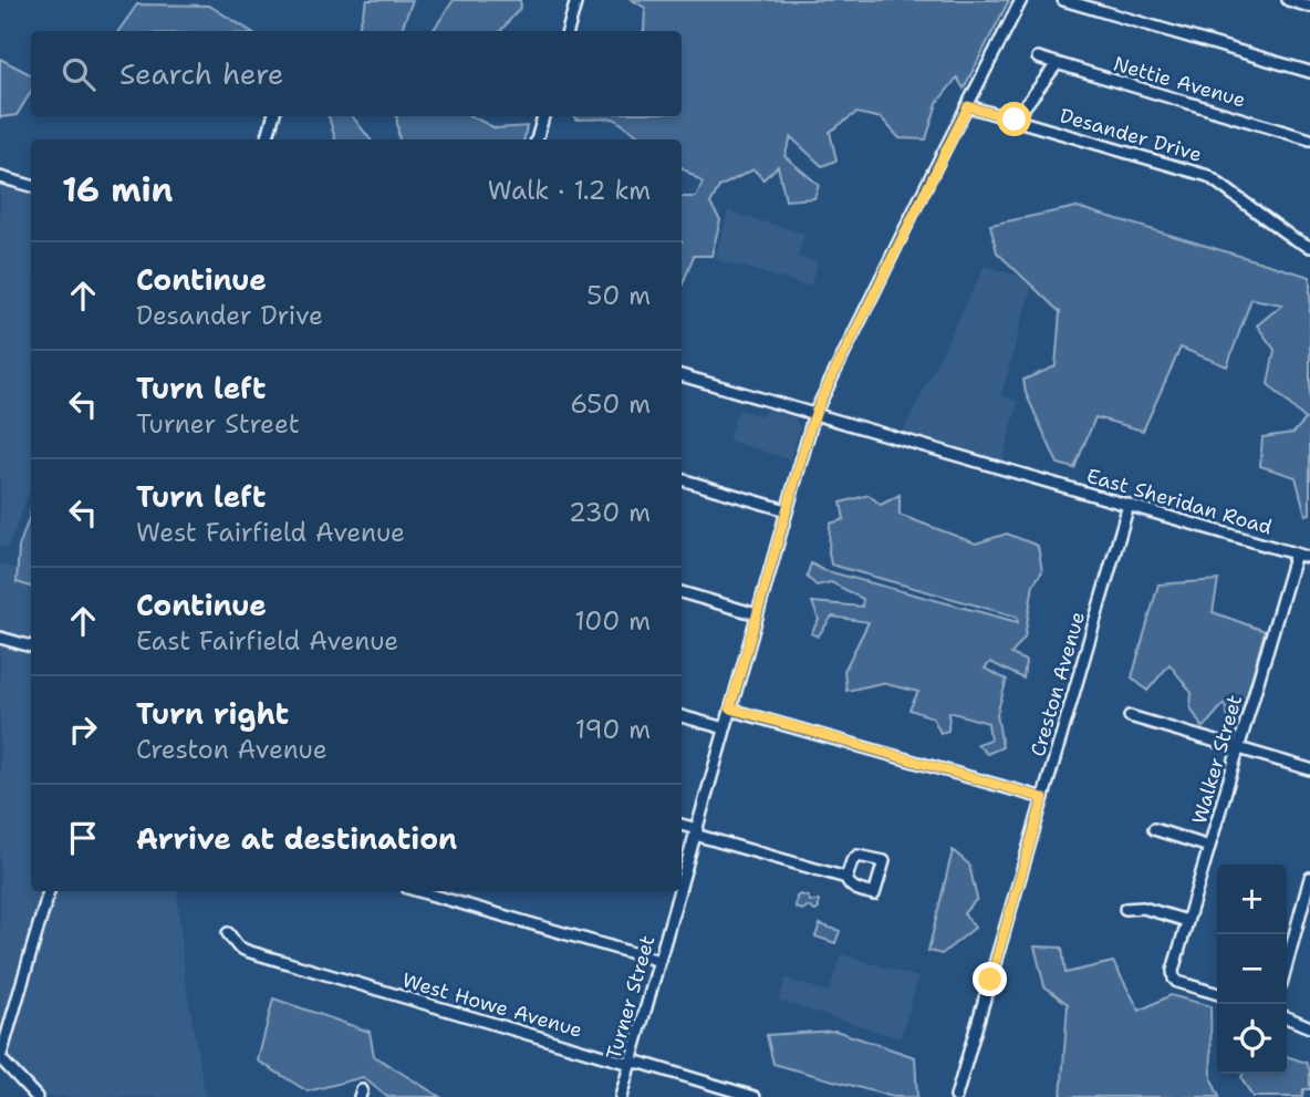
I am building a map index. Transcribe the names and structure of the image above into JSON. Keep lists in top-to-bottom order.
{
  "streets": {
    "street": [
      "Nettie Avenue",
      "Desander Drive",
      "East Sheridan Road",
      "Creston Avenue",
      "Walker Street",
      "Turner Street",
      "West Howe Avenue"
    ]
  },
  "crossings": [
    ["Desander Drive", "Turner Street"],
    ["East Sheridan Road", "Creston Avenue"],
    ["East Sheridan Road", "Walker Street"],
    ["East Sheridan Road", "Turner Street"],
    ["Turner Street", "West Howe Avenue"]
  ],
  "page": {
    "search": "Search here",
    "heading": ["16 min", "Walk · 1.2 km"],
    "list": [
      ["Continue", "Desander Drive", "50 m"],
      ["Turn left", "Turner Street", "650 m"],
      ["Turn left", "West Fairfield Avenue", "230 m"],
      ["Continue", "East Fairfield Avenue", "100 m"],
      ["Turn right", "Creston Avenue", "190 m"],
      "Arrive at destination"
    ],
    "map_buttons": ["+", "−"]
  }
}
